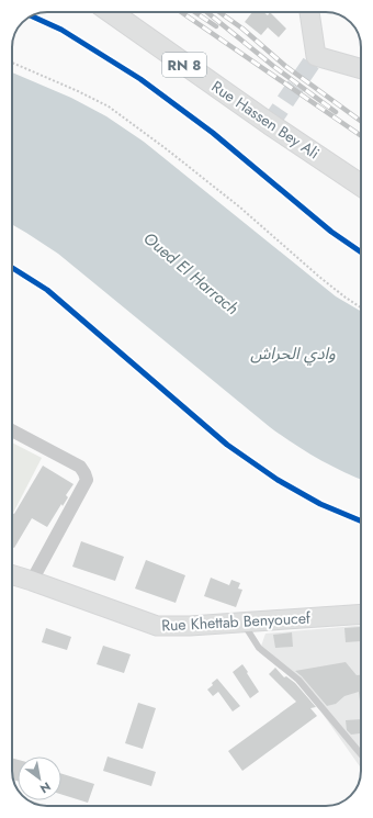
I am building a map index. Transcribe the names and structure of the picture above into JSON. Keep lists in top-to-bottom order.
{
  "streets": {
    "main road": ["RN 8", "Rue Hassen Bey Ali", "Rue Khettab Benyoucef"]
  },
  "water": ["Oued El Harrach", "وادي الحراش"],
  "north": "bottom right"
}
